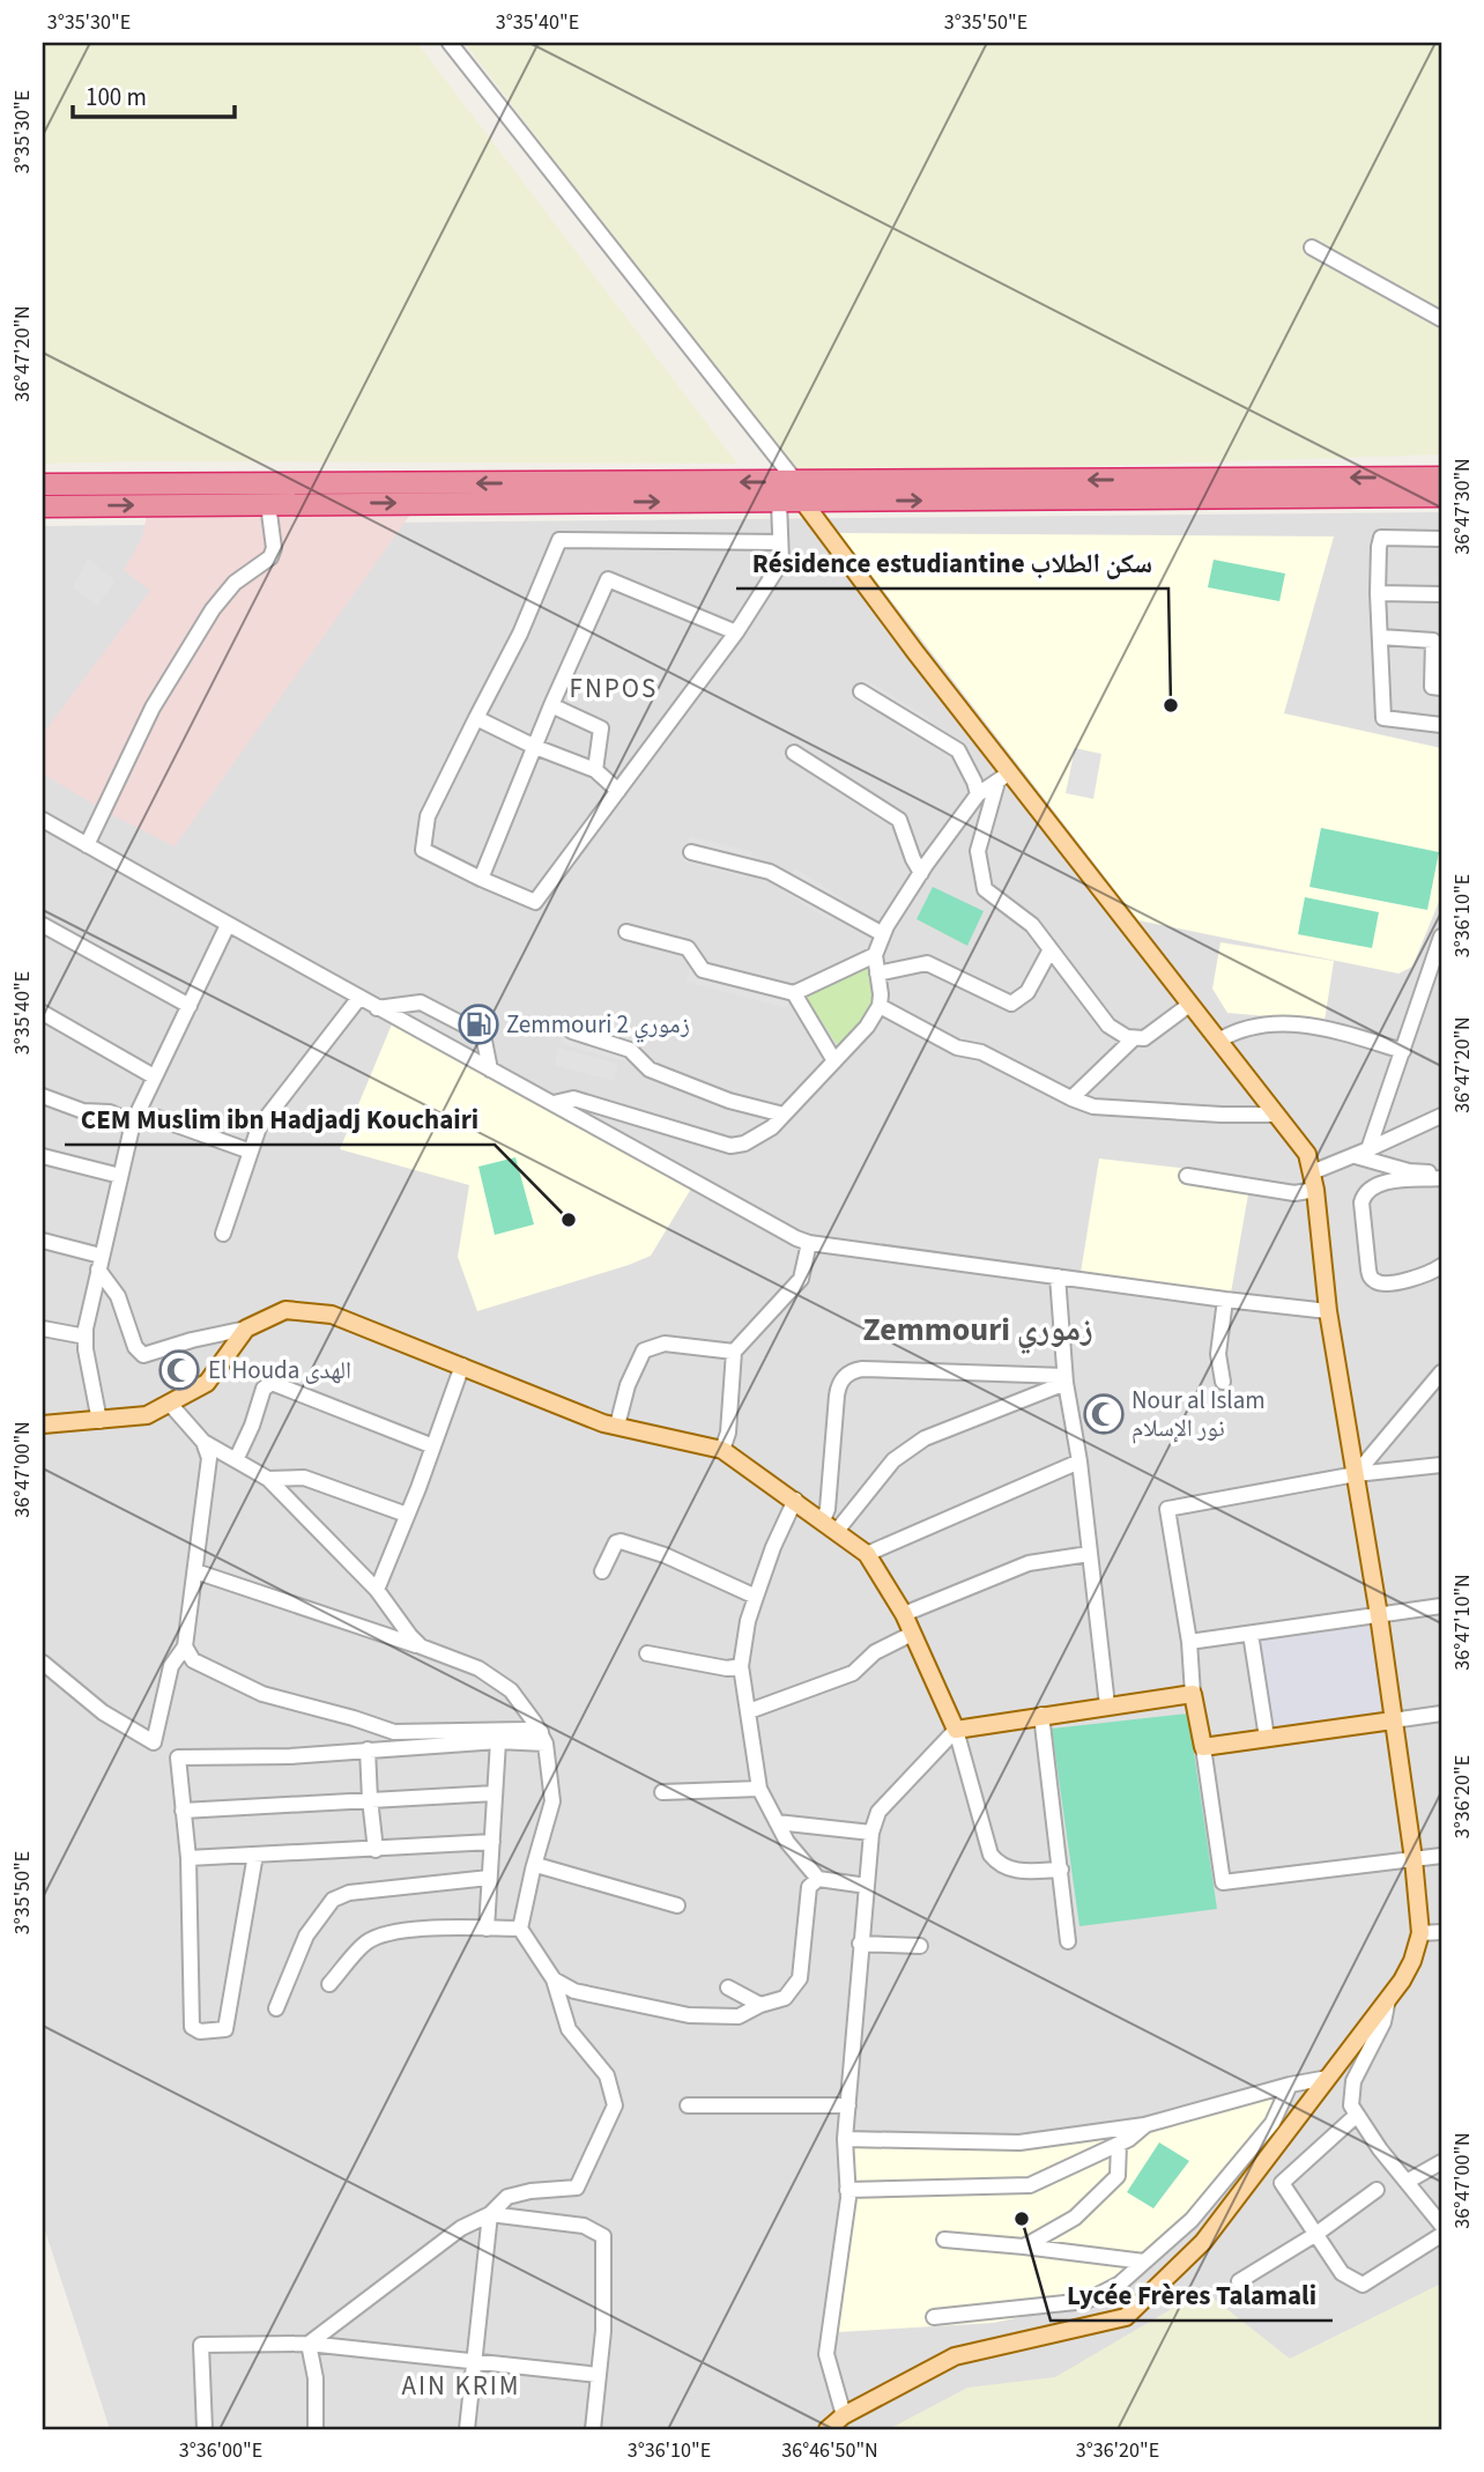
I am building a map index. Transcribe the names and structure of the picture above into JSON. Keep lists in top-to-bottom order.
{
  "districts": ["FNPOS", "Zemmouri زموري", "AIN KRIM"],
  "places": {
    "other": ["Résidence estudiantine سكن الطلاب", "CEM Muslim ibn Hadjadj Kouchairi", "Lycée Frères Talamali"],
    "fuel station": ["Zemmouri 2 زموري"],
    "mosque": ["El Houda الهدى", "Nour al Islam نور الإسلام"]
  },
  "scale_bar": "100 m",
  "coordinates": [
    "3°35'30\"E",
    "3°35'40\"E",
    "3°35'50\"E",
    "36°47'20\"N",
    "36°47'30\"N",
    "3°36'10\"E",
    "36°47'00\"N",
    "36°47'10\"N",
    "3°36'20\"E",
    "3°36'00\"E",
    "36°46'50\"N"
  ]
}
